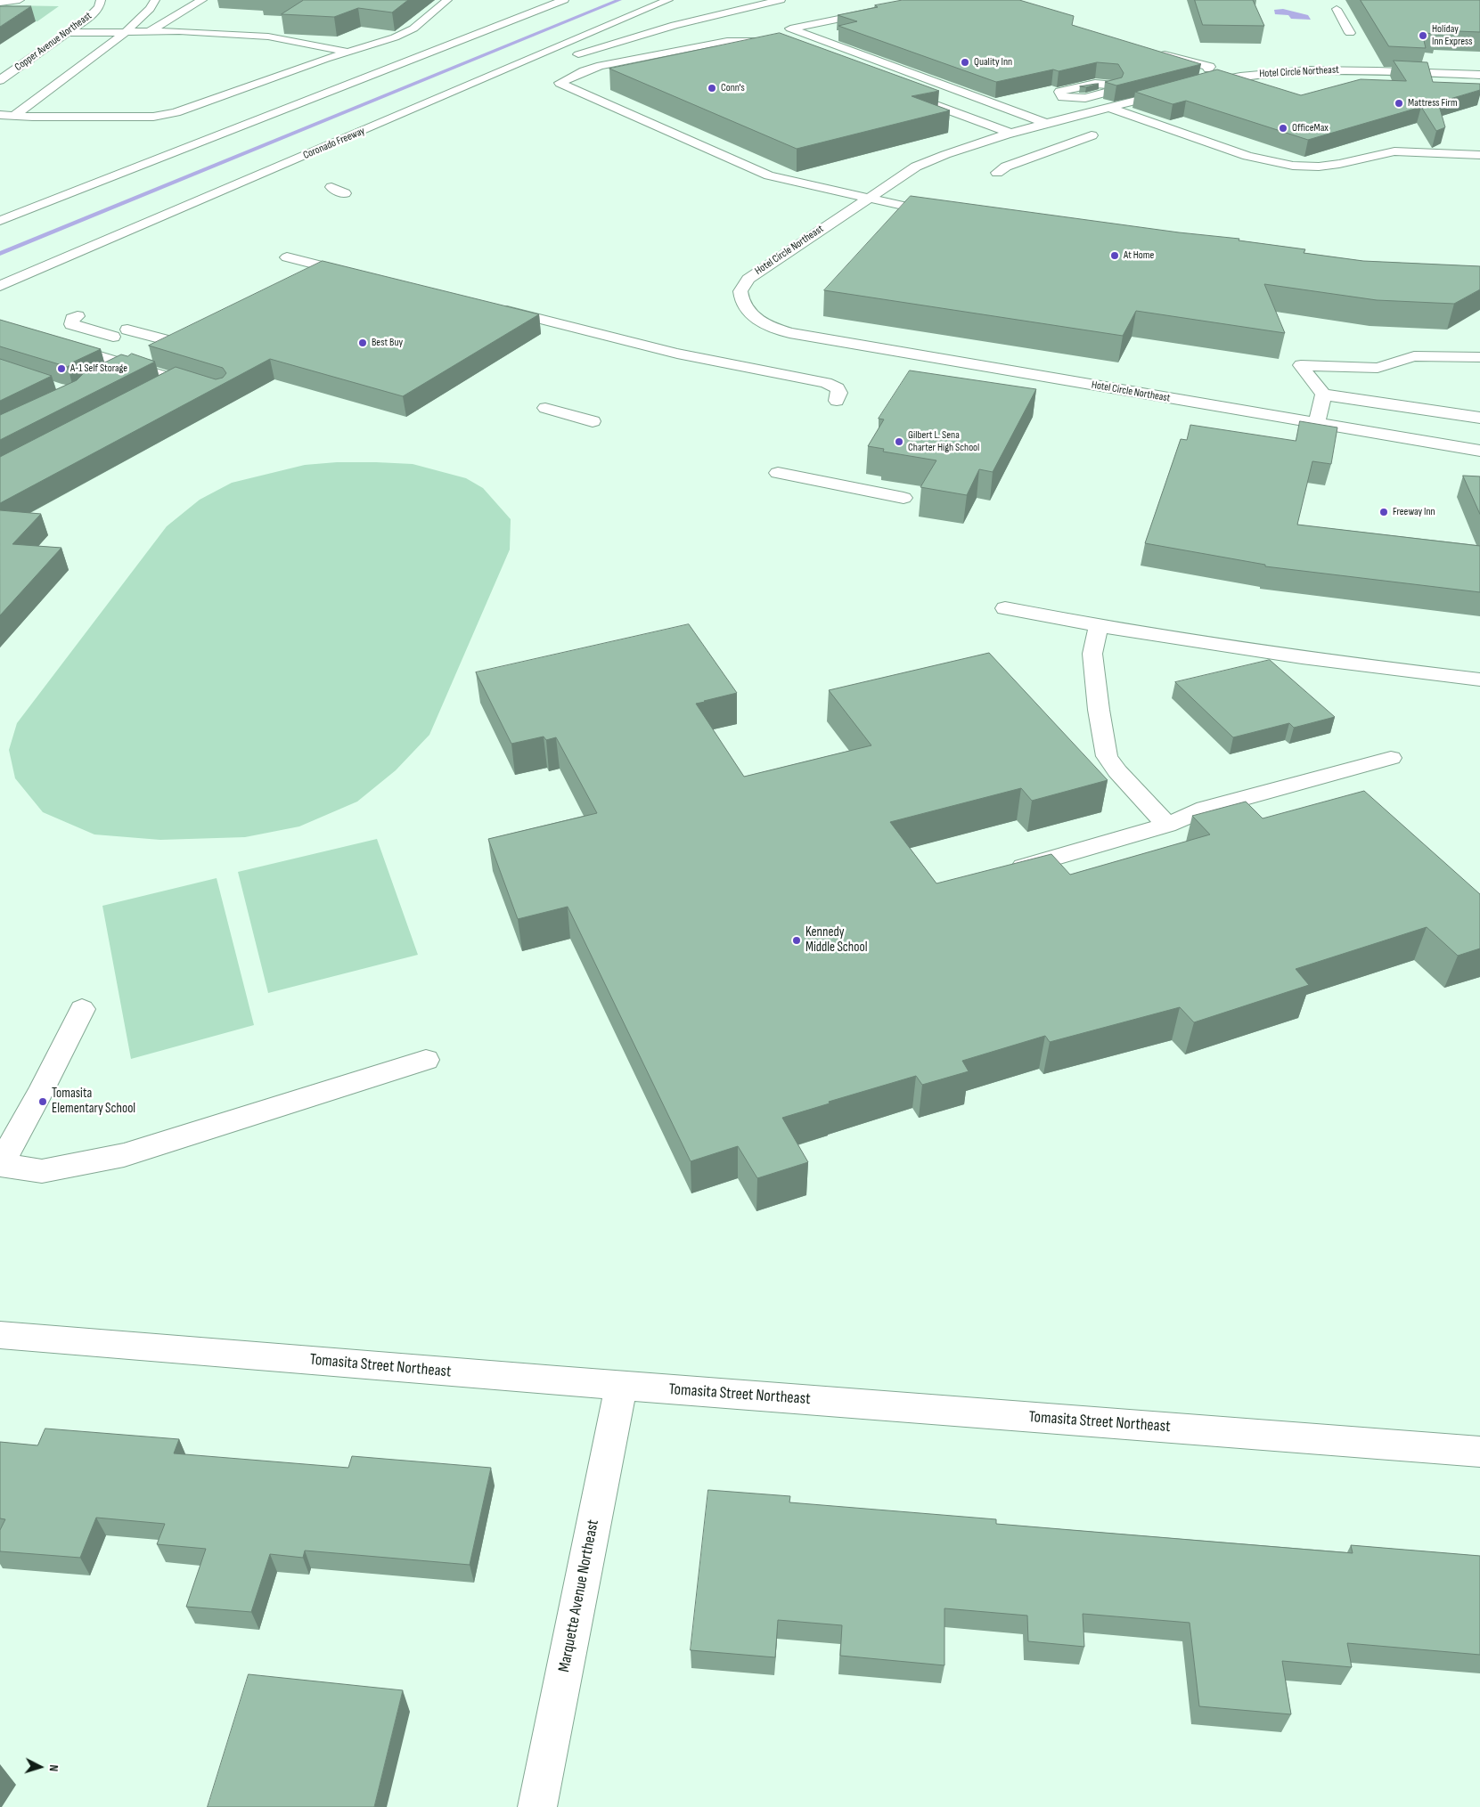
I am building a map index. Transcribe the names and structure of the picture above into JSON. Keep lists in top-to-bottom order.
{
  "streets": {
    "main road": [
      "Copper Avenue Northeast",
      "Hotel Circle Northeast",
      "Coronado Freeway",
      "Tomasita Street Northeast",
      "Marquette Avenue Northeast"
    ]
  },
  "crossings": [
    ["Tomasita Street Northeast", "Marquette Avenue Northeast"]
  ],
  "places": [
    "Holiday Inn Express",
    "Quality Inn",
    "Conn's",
    "Mattress Firm",
    "OfficeMax",
    "At Home",
    "Best Buy",
    "A-1 Self Storage",
    "Gilbert L. Sena Charter High School",
    "Freeway Inn",
    "Kennedy Middle School",
    "Tomasita Elementary School"
  ],
  "north": "right"
}
